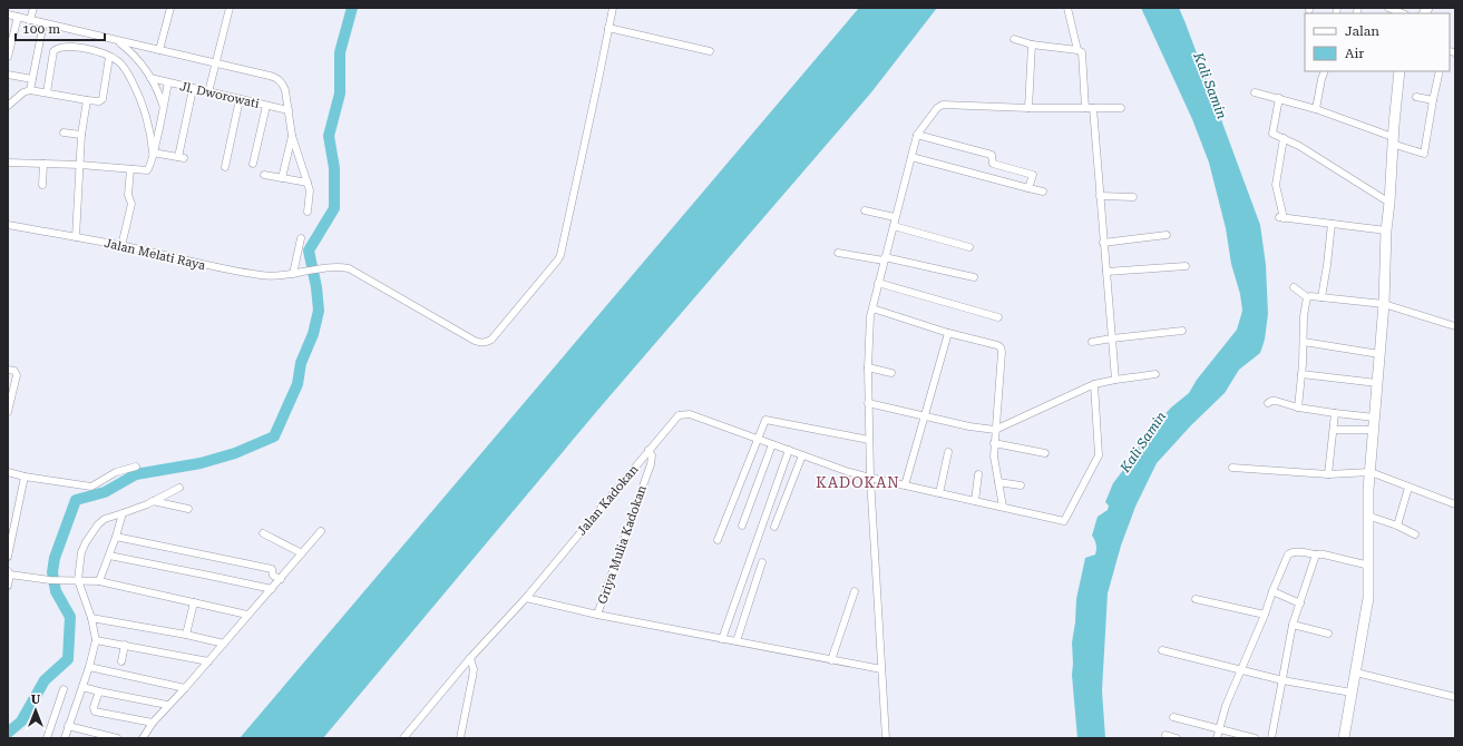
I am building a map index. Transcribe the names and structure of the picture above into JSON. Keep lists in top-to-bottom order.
{
  "streets": {
    "street": [
      "Jl. Dworowati",
      "Jalan Melati Raya",
      "Jalan Kadokan",
      "Griya Mulia Kadokan"
    ]
  },
  "crossings": [
    ["Jalan Kadokan", "Griya Mulia Kadokan"]
  ],
  "districts": ["KADOKAN"],
  "water": ["Kali Samin"],
  "legend": ["Jalan", "Air"],
  "scale_bar": "100 m",
  "north": "top"
}
